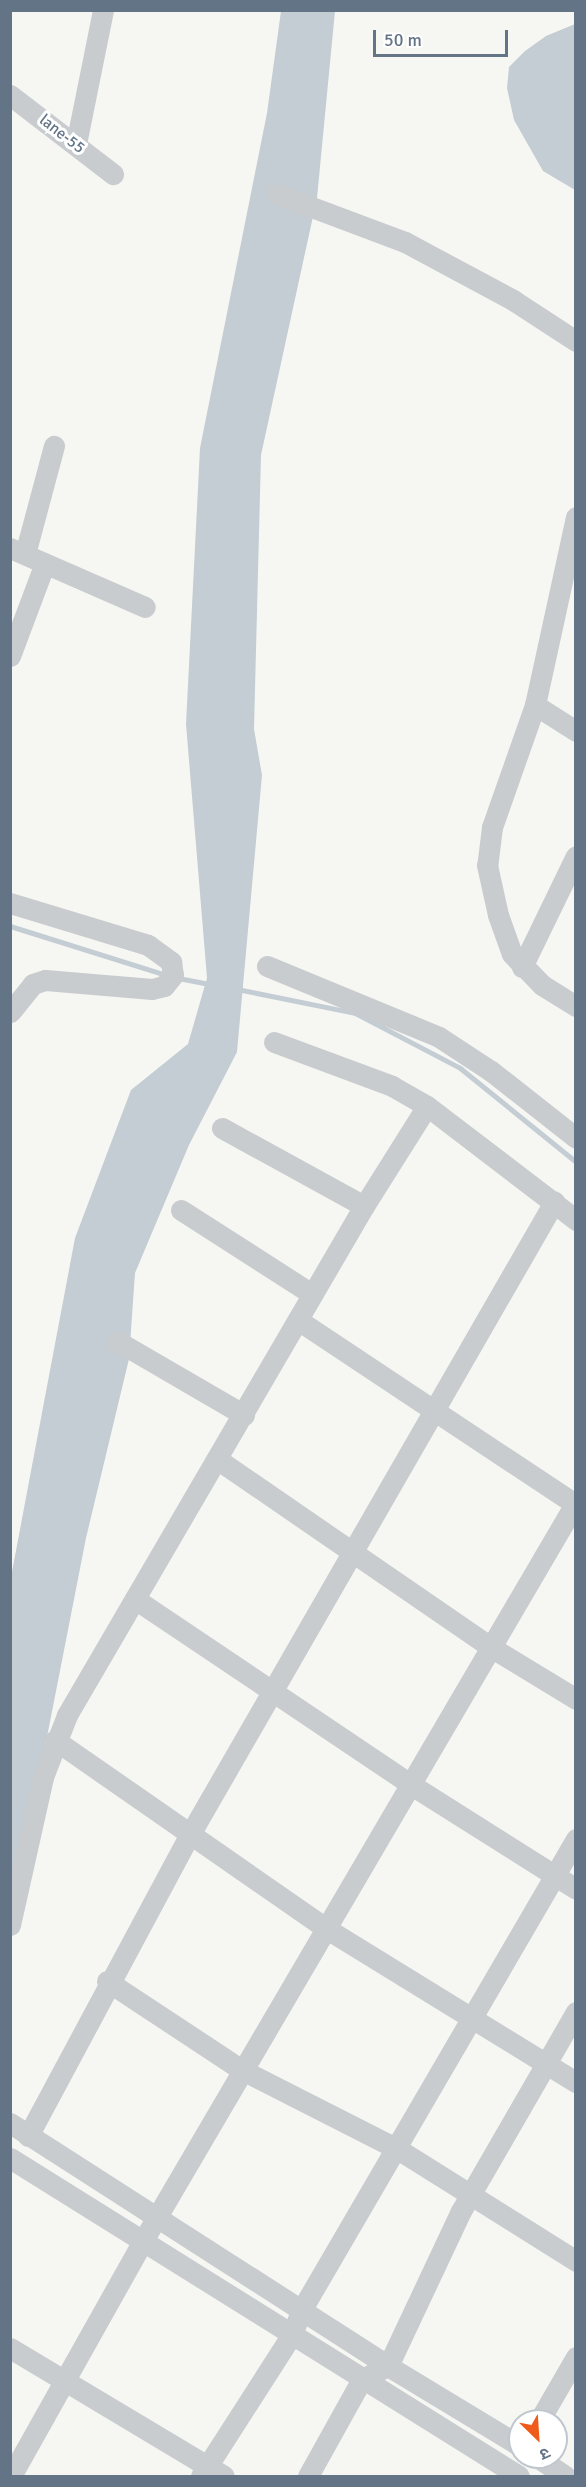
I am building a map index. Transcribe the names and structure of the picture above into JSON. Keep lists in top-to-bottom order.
{
  "streets": {
    "street": ["lane-55"]
  },
  "scale_bar": "50 m",
  "north": "bottom right"
}
